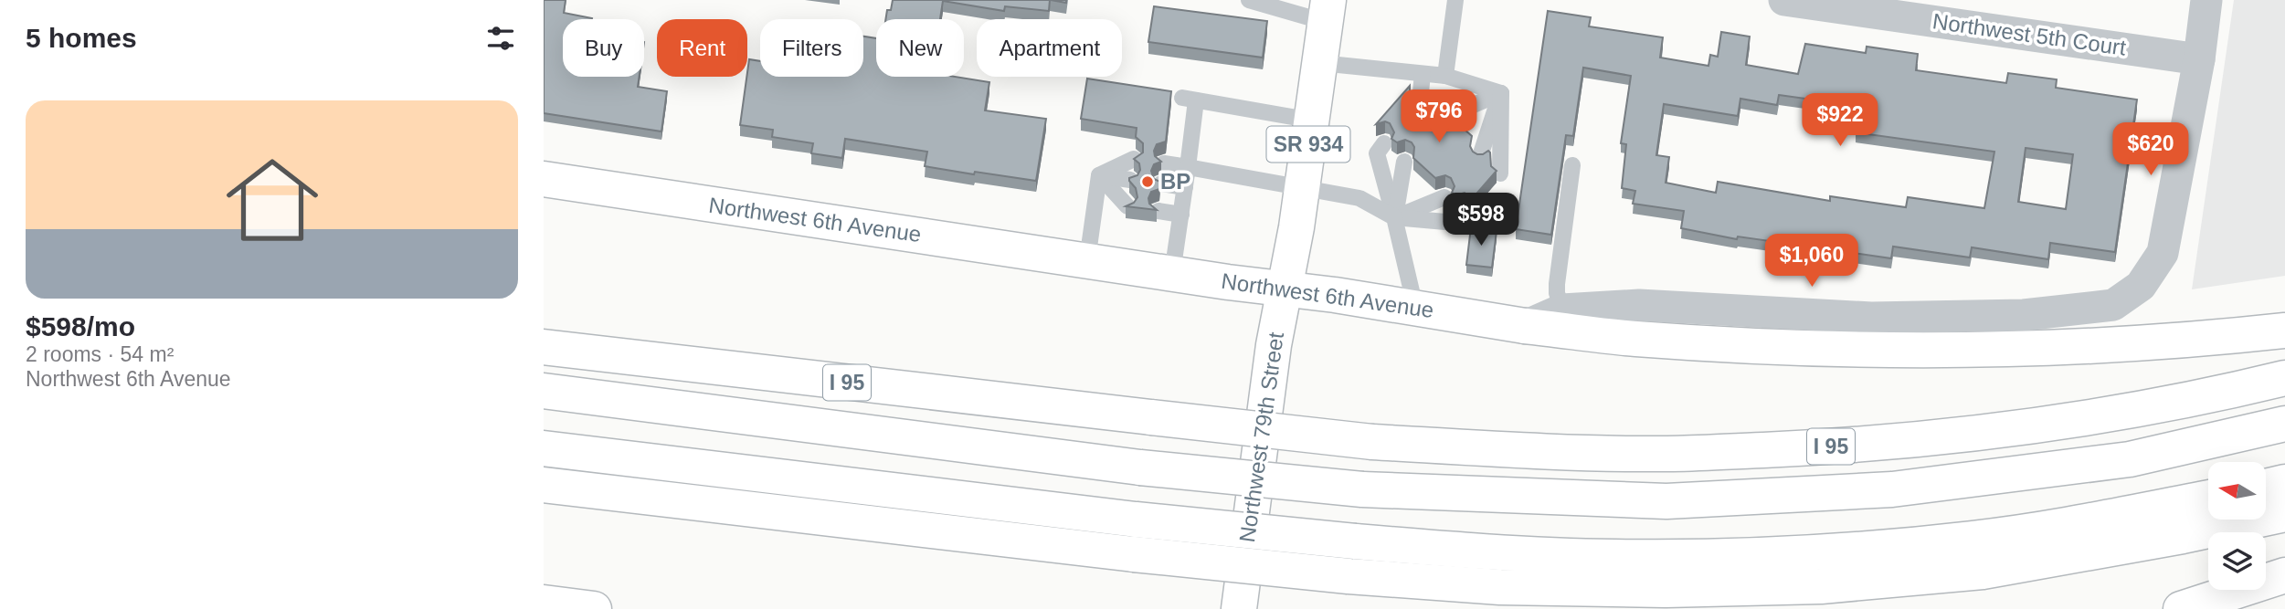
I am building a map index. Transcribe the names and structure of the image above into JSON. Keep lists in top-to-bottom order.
{
  "streets": {
    "main road": [
      "SR 934",
      "Northwest 6th Avenue",
      "I 95",
      "Northwest 79th Street"
    ],
    "street": ["Northwest 5th Court"]
  },
  "crossings": [
    ["Northwest 6th Avenue", "Northwest 79th Street"]
  ],
  "places": ["BP"],
  "north": "left",
  "page": {
    "heading": "5 homes",
    "chip": [
      "Buy",
      "Rent",
      "Filters",
      "New",
      "Apartment"
    ],
    "list": [
      {
        "name": "$598/mo",
        "note": "2 rooms · 54 m² · Northwest 6th Avenue"
      }
    ],
    "price": [
      "$796",
      "$922",
      "$620",
      "$598",
      "$1,060"
    ]
  }
}
